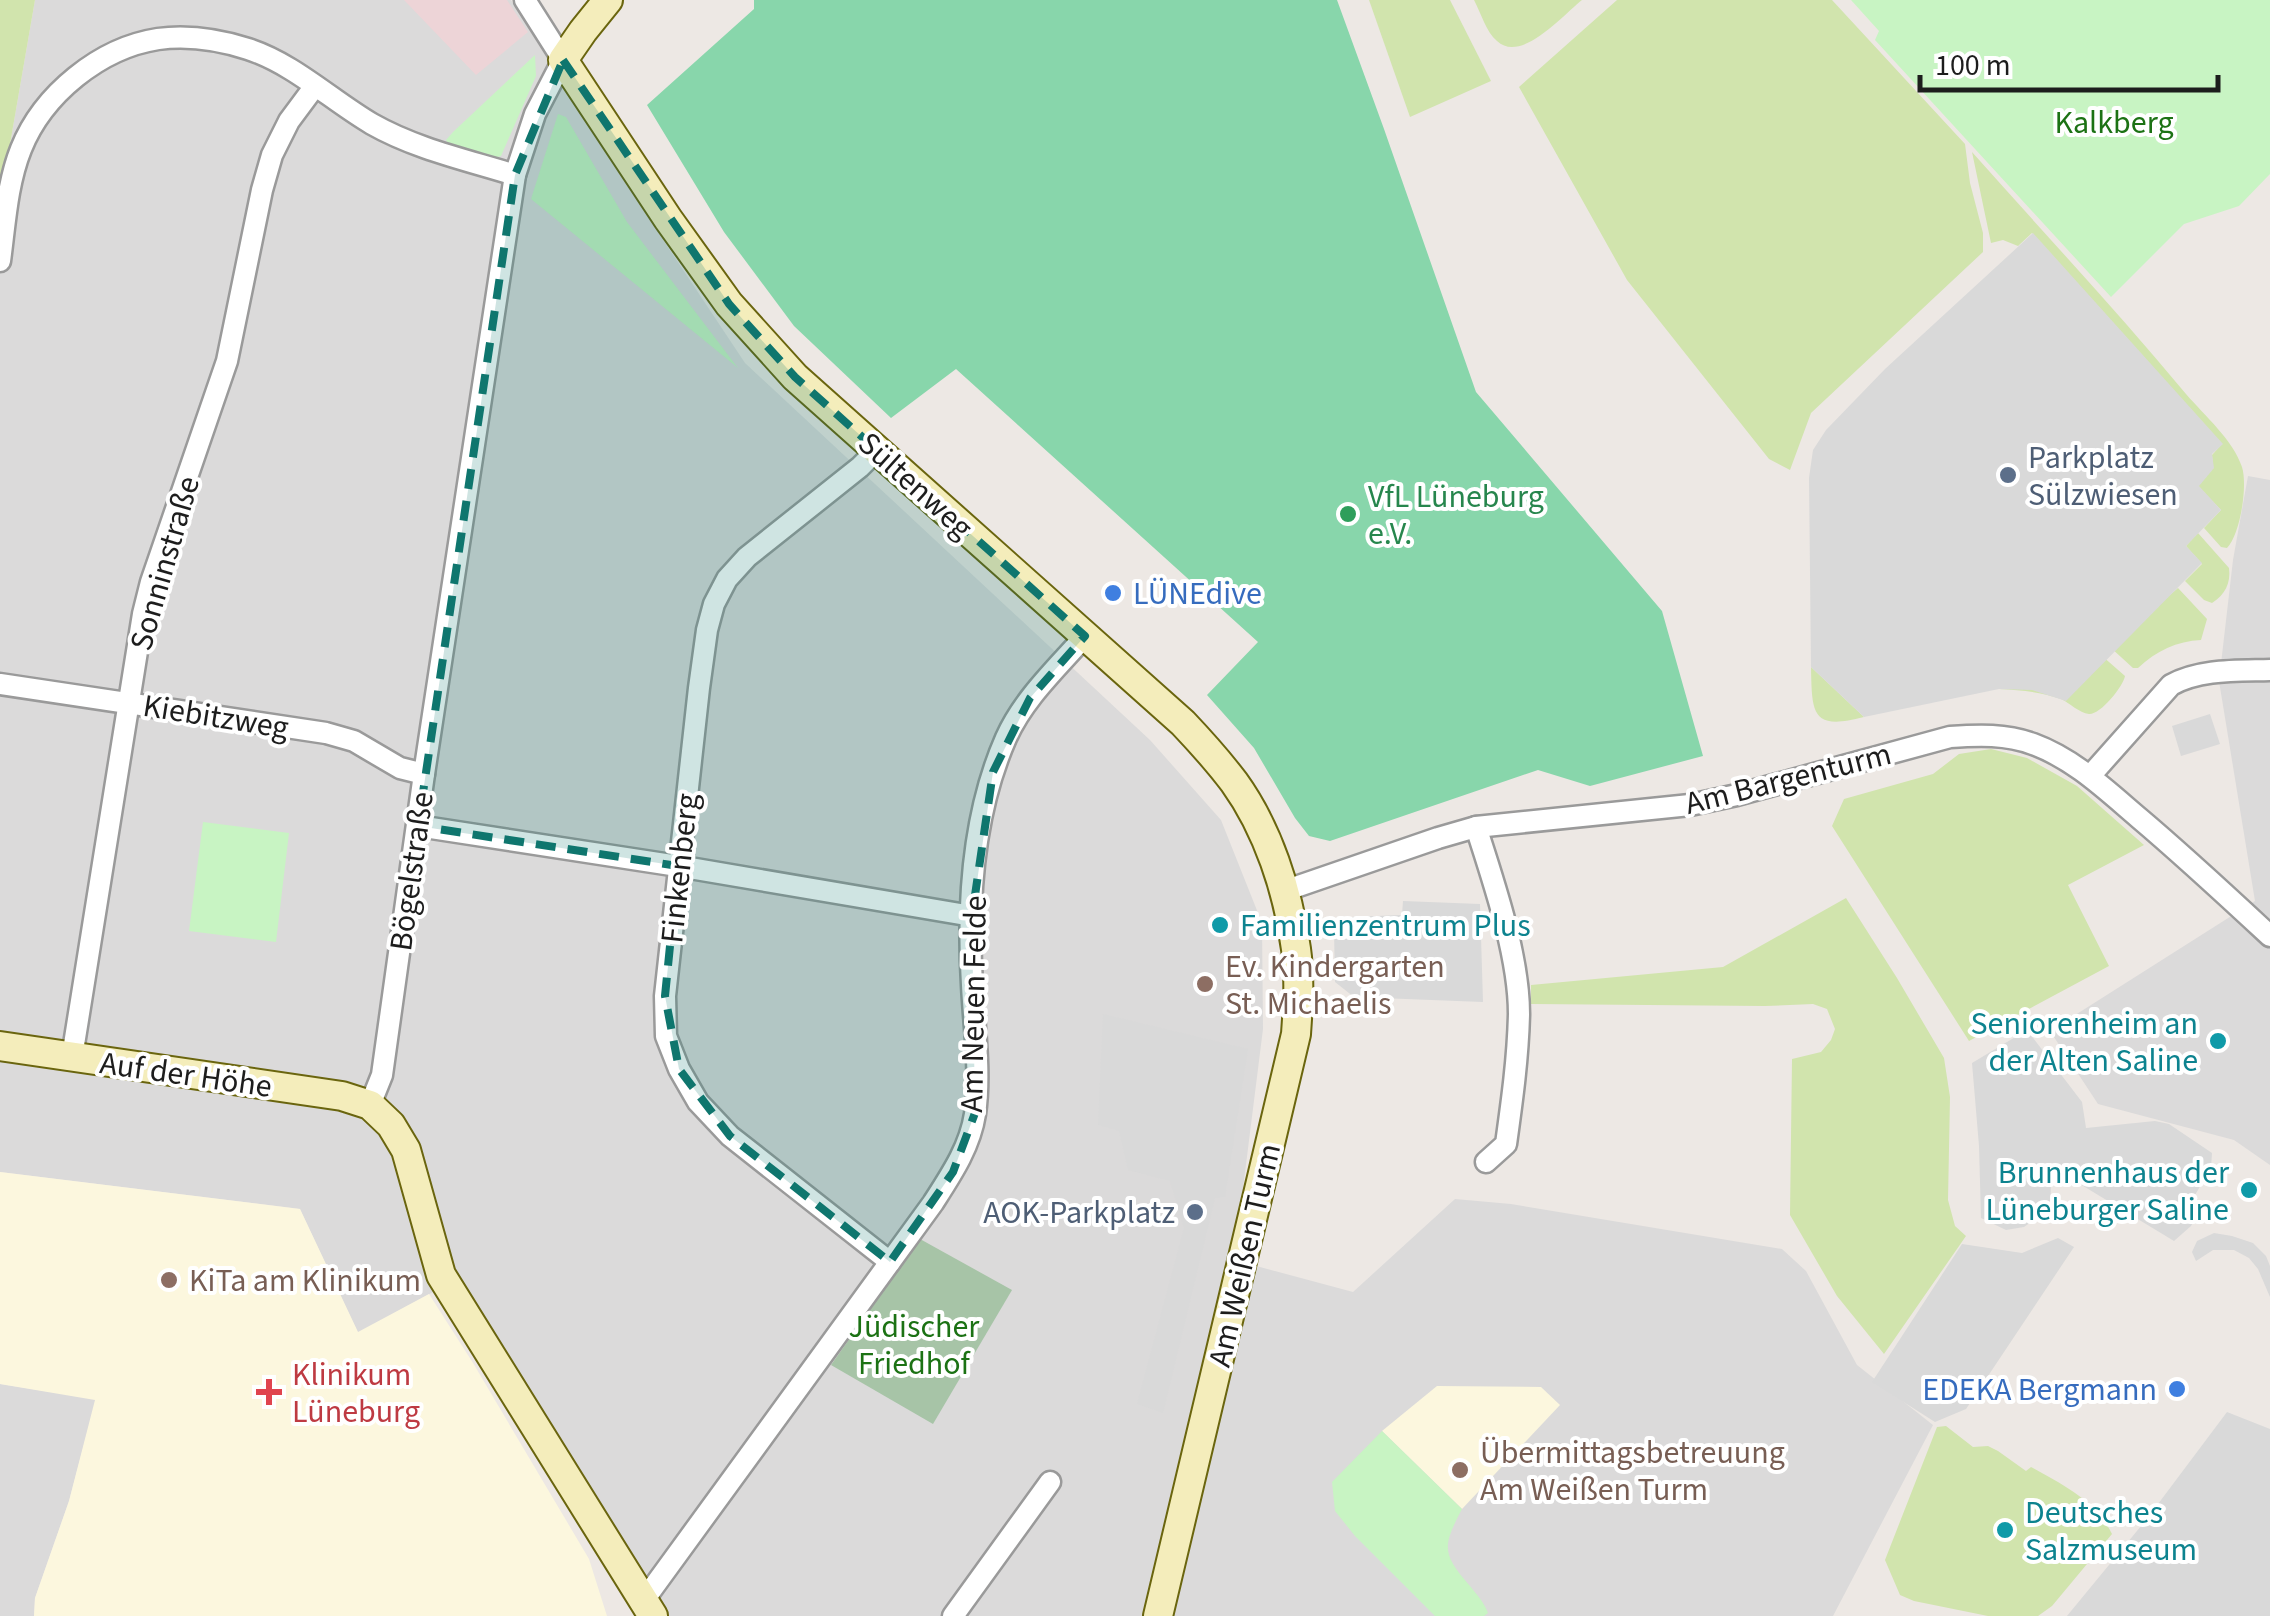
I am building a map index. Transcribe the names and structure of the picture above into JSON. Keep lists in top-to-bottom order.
{
  "streets": {
    "main road": ["Sültenweg", "Auf der Höhe", "Am Weißen Turm"],
    "street": [
      "Sonninstraße",
      "Kiebitzweg",
      "Am Bargenturm",
      "Finkenberg",
      "Bögelstraße",
      "Am Neuen Felde"
    ]
  },
  "crossings": [
    ["Sültenweg", "Am Bargenturm"],
    ["Sültenweg", "Finkenberg"],
    ["Sültenweg", "Bögelstraße"],
    ["Sültenweg", "Am Neuen Felde"],
    ["Sültenweg", "Am Weißen Turm"],
    ["Sonninstraße", "Kiebitzweg"],
    ["Sonninstraße", "Auf der Höhe"],
    ["Kiebitzweg", "Bögelstraße"],
    ["Am Bargenturm", "Am Weißen Turm"],
    ["Finkenberg", "Am Neuen Felde"],
    ["Bögelstraße", "Auf der Höhe"]
  ],
  "parks": ["Kalkberg", "Jüdischer Friedhof"],
  "places": {
    "other": [
      "Parkplatz Sülzwiesen",
      "VfL Lüneburg e.V.",
      "LÜNEdive",
      "Familienzentrum Plus",
      "Ev. Kindergarten St. Michaelis",
      "Seniorenheim an der Alten Saline",
      "Brunnenhaus der Lüneburger Saline",
      "AOK-Parkplatz",
      "KiTa am Klinikum",
      "EDEKA Bergmann",
      "Übermittagsbetreuung Am Weißen Turm",
      "Deutsches Salzmuseum"
    ],
    "health": ["Klinikum Lüneburg"]
  },
  "scale_bar": "100 m"
}
